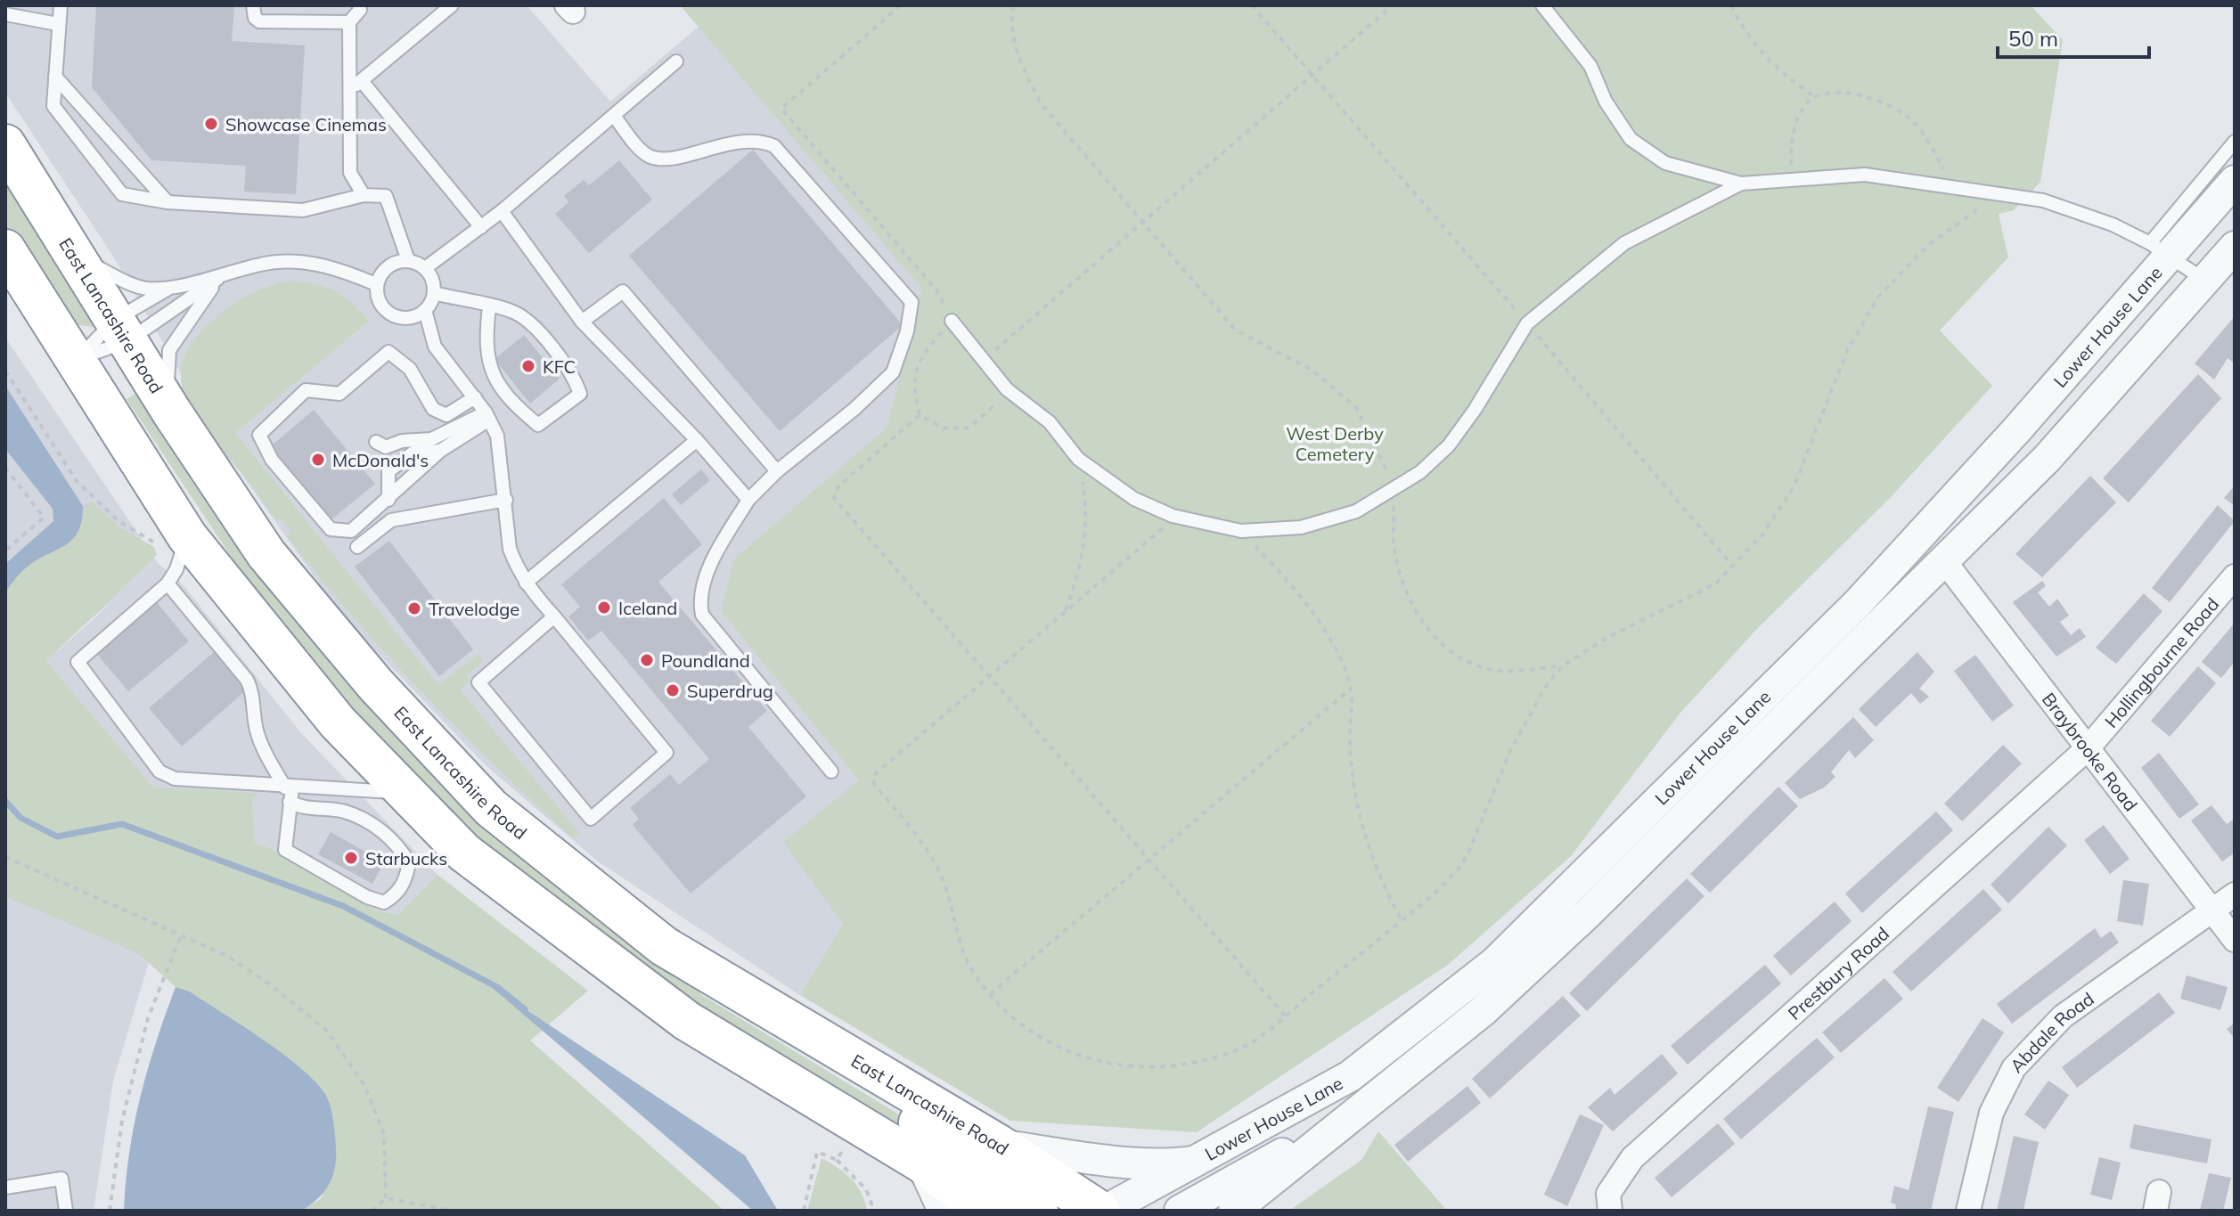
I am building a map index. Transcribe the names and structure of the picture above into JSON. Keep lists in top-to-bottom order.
{
  "streets": {
    "highway": ["East Lancashire Road"],
    "street": [
      "Lower House Lane",
      "Hollingbourne Road",
      "Braybrooke Road",
      "Prestbury Road",
      "Abdale Road"
    ]
  },
  "crossings": [
    ["East Lancashire Road", "Lower House Lane"],
    ["Lower House Lane", "Braybrooke Road"],
    ["Hollingbourne Road", "Braybrooke Road"],
    ["Hollingbourne Road", "Prestbury Road"],
    ["Braybrooke Road", "Prestbury Road"],
    ["Braybrooke Road", "Abdale Road"]
  ],
  "parks": ["West Derby Cemetery"],
  "places": [
    "Showcase Cinemas",
    "KFC",
    "McDonald's",
    "Iceland",
    "Travelodge",
    "Poundland",
    "Superdrug",
    "Starbucks"
  ],
  "scale_bar": "50 m"
}
